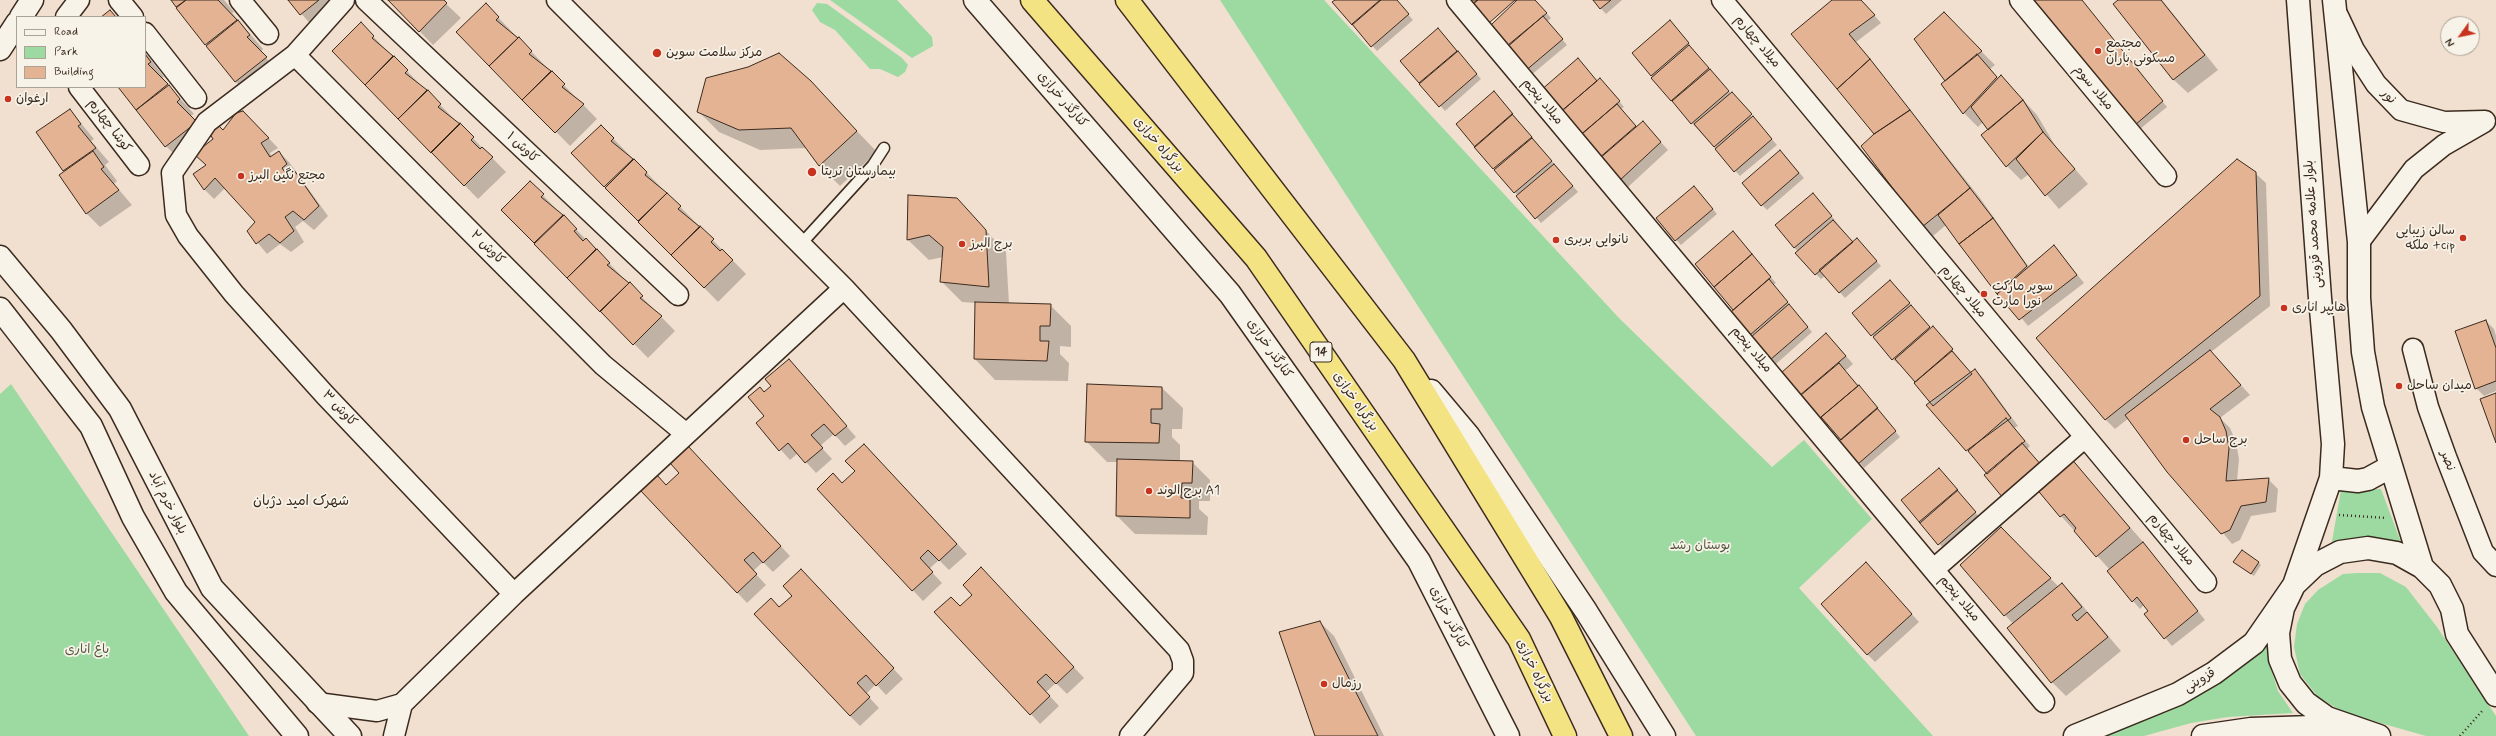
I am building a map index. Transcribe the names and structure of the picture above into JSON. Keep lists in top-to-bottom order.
{
  "streets": {
    "highway": ["بزرگراه خرازی", "14"],
    "street": [
      "میلاد چهارم",
      "میلاد سوم",
      "نور",
      "کنارگذر خرازی",
      "میلاد پنجم",
      "کوشا چهارم",
      "کاوش ۱",
      "بلوار علامه محمد قزوینی",
      "کاوش ۲",
      "کاوش ۳",
      "نصر",
      "بلوار خرم آباد",
      "قزوینی"
    ]
  },
  "crossings": [
    ["بلوار علامه محمد قزوینی", "قزوینی"],
    ["کاوش ۲", "کاوش ۳"]
  ],
  "districts": ["شهرک امید دژبان"],
  "parks": ["بوستان رشد", "باغ اناری"],
  "places": [
    "مجتمع مسکونی باران",
    "مرکز سلامت سوین",
    "ارغوان",
    "بیمارستان تریتا",
    "مجتع نگین البرز",
    "سالن زیبایی ملکه +cip",
    "نانوایی بربری",
    "برج البرز",
    "سوپر مارکت نورا مارت",
    "هايپر اناری",
    "میدان ساحل",
    "برج ساحل",
    "برج الوند A1",
    "رزمال"
  ],
  "legend": ["Road", "Park", "Building"],
  "north": "bottom left"
}
